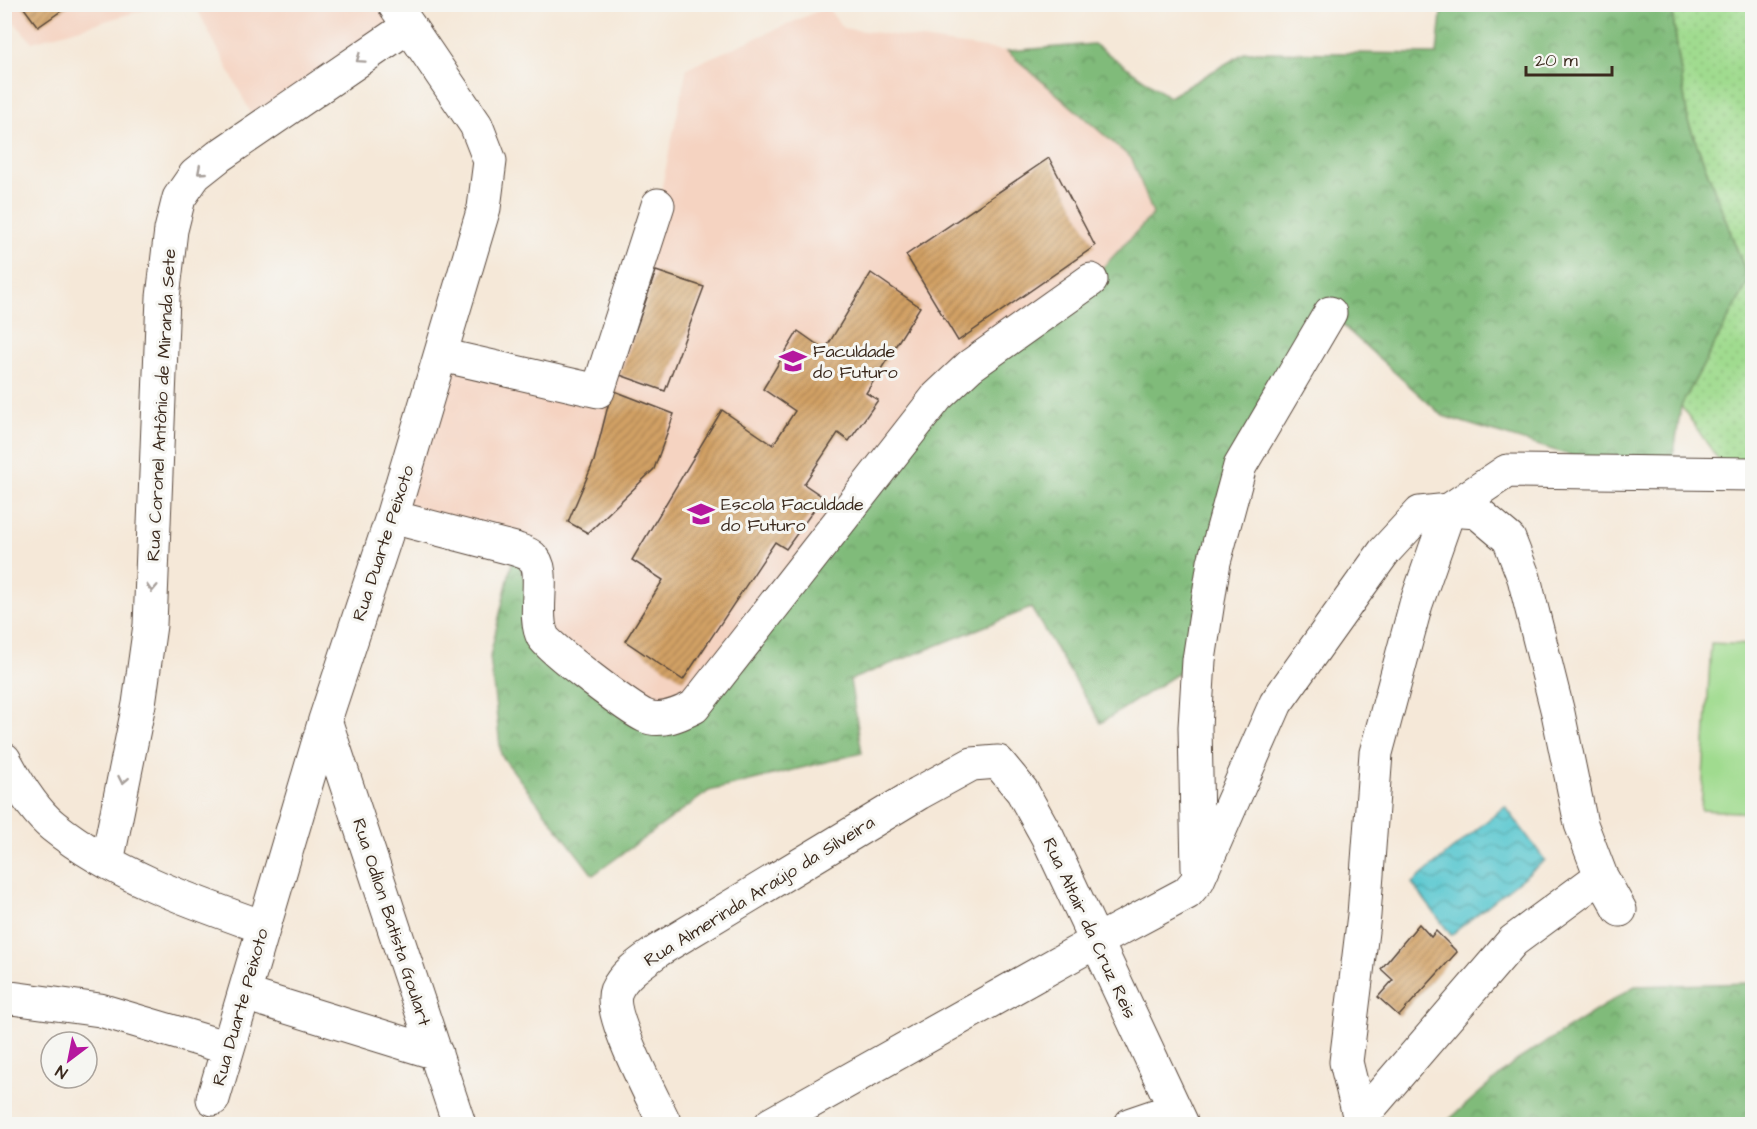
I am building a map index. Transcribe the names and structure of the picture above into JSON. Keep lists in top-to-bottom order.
{
  "streets": {
    "street": [
      "Rua Coronel Antônio de Miranda Sete",
      "Rua Duarte Peixoto",
      "Rua Almerinda Araújo da Silveira",
      "Rua Odilon Batista Goulart",
      "Rua Altair da Cruz Reis"
    ]
  },
  "crossings": [
    ["Rua Coronel Antônio de Miranda Sete", "Rua Duarte Peixoto"],
    ["Rua Duarte Peixoto", "Rua Odilon Batista Goulart"],
    ["Rua Almerinda Araújo da Silveira", "Rua Altair da Cruz Reis"]
  ],
  "one_way": ["Rua Coronel Antônio de Miranda Sete"],
  "places": {
    "school or university": ["Faculdade do Futuro", "Escola Faculdade do Futuro"]
  },
  "scale_bar": "20 m",
  "north": "bottom left"
}
